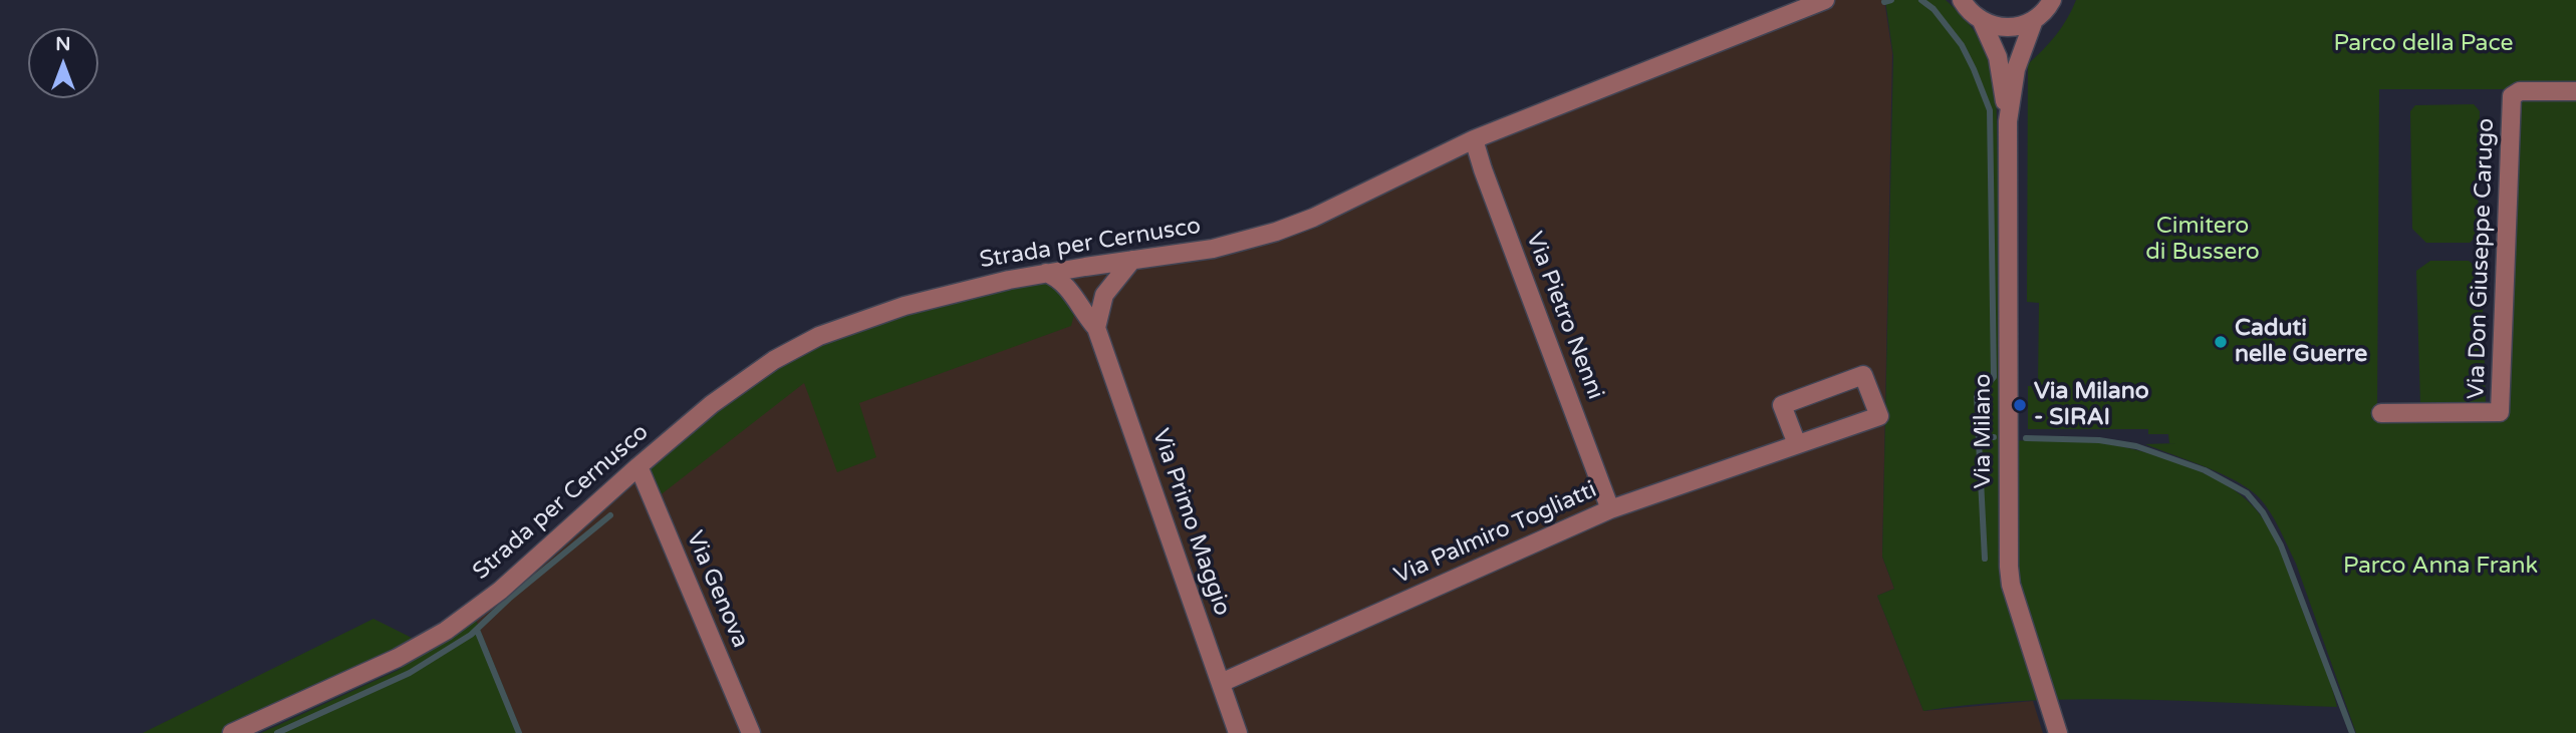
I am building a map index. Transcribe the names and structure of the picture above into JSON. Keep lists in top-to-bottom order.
{
  "streets": {
    "street": [
      "Strada per Cernusco",
      "Via Don Giuseppe Carugo",
      "Via Pietro Nenni",
      "Via Milano",
      "Via Primo Maggio",
      "Via Palmiro Togliatti",
      "Via Genova"
    ]
  },
  "crossings": [
    ["Strada per Cernusco", "Via Pietro Nenni"],
    ["Strada per Cernusco", "Via Primo Maggio"],
    ["Strada per Cernusco", "Via Genova"],
    ["Via Pietro Nenni", "Via Palmiro Togliatti"],
    ["Via Primo Maggio", "Via Palmiro Togliatti"]
  ],
  "parks": ["Parco della Pace", "Cimitero di Bussero", "Parco Anna Frank"],
  "places": ["Caduti nelle Guerre", "Via Milano - SIRAI"],
  "north": "top"
}
